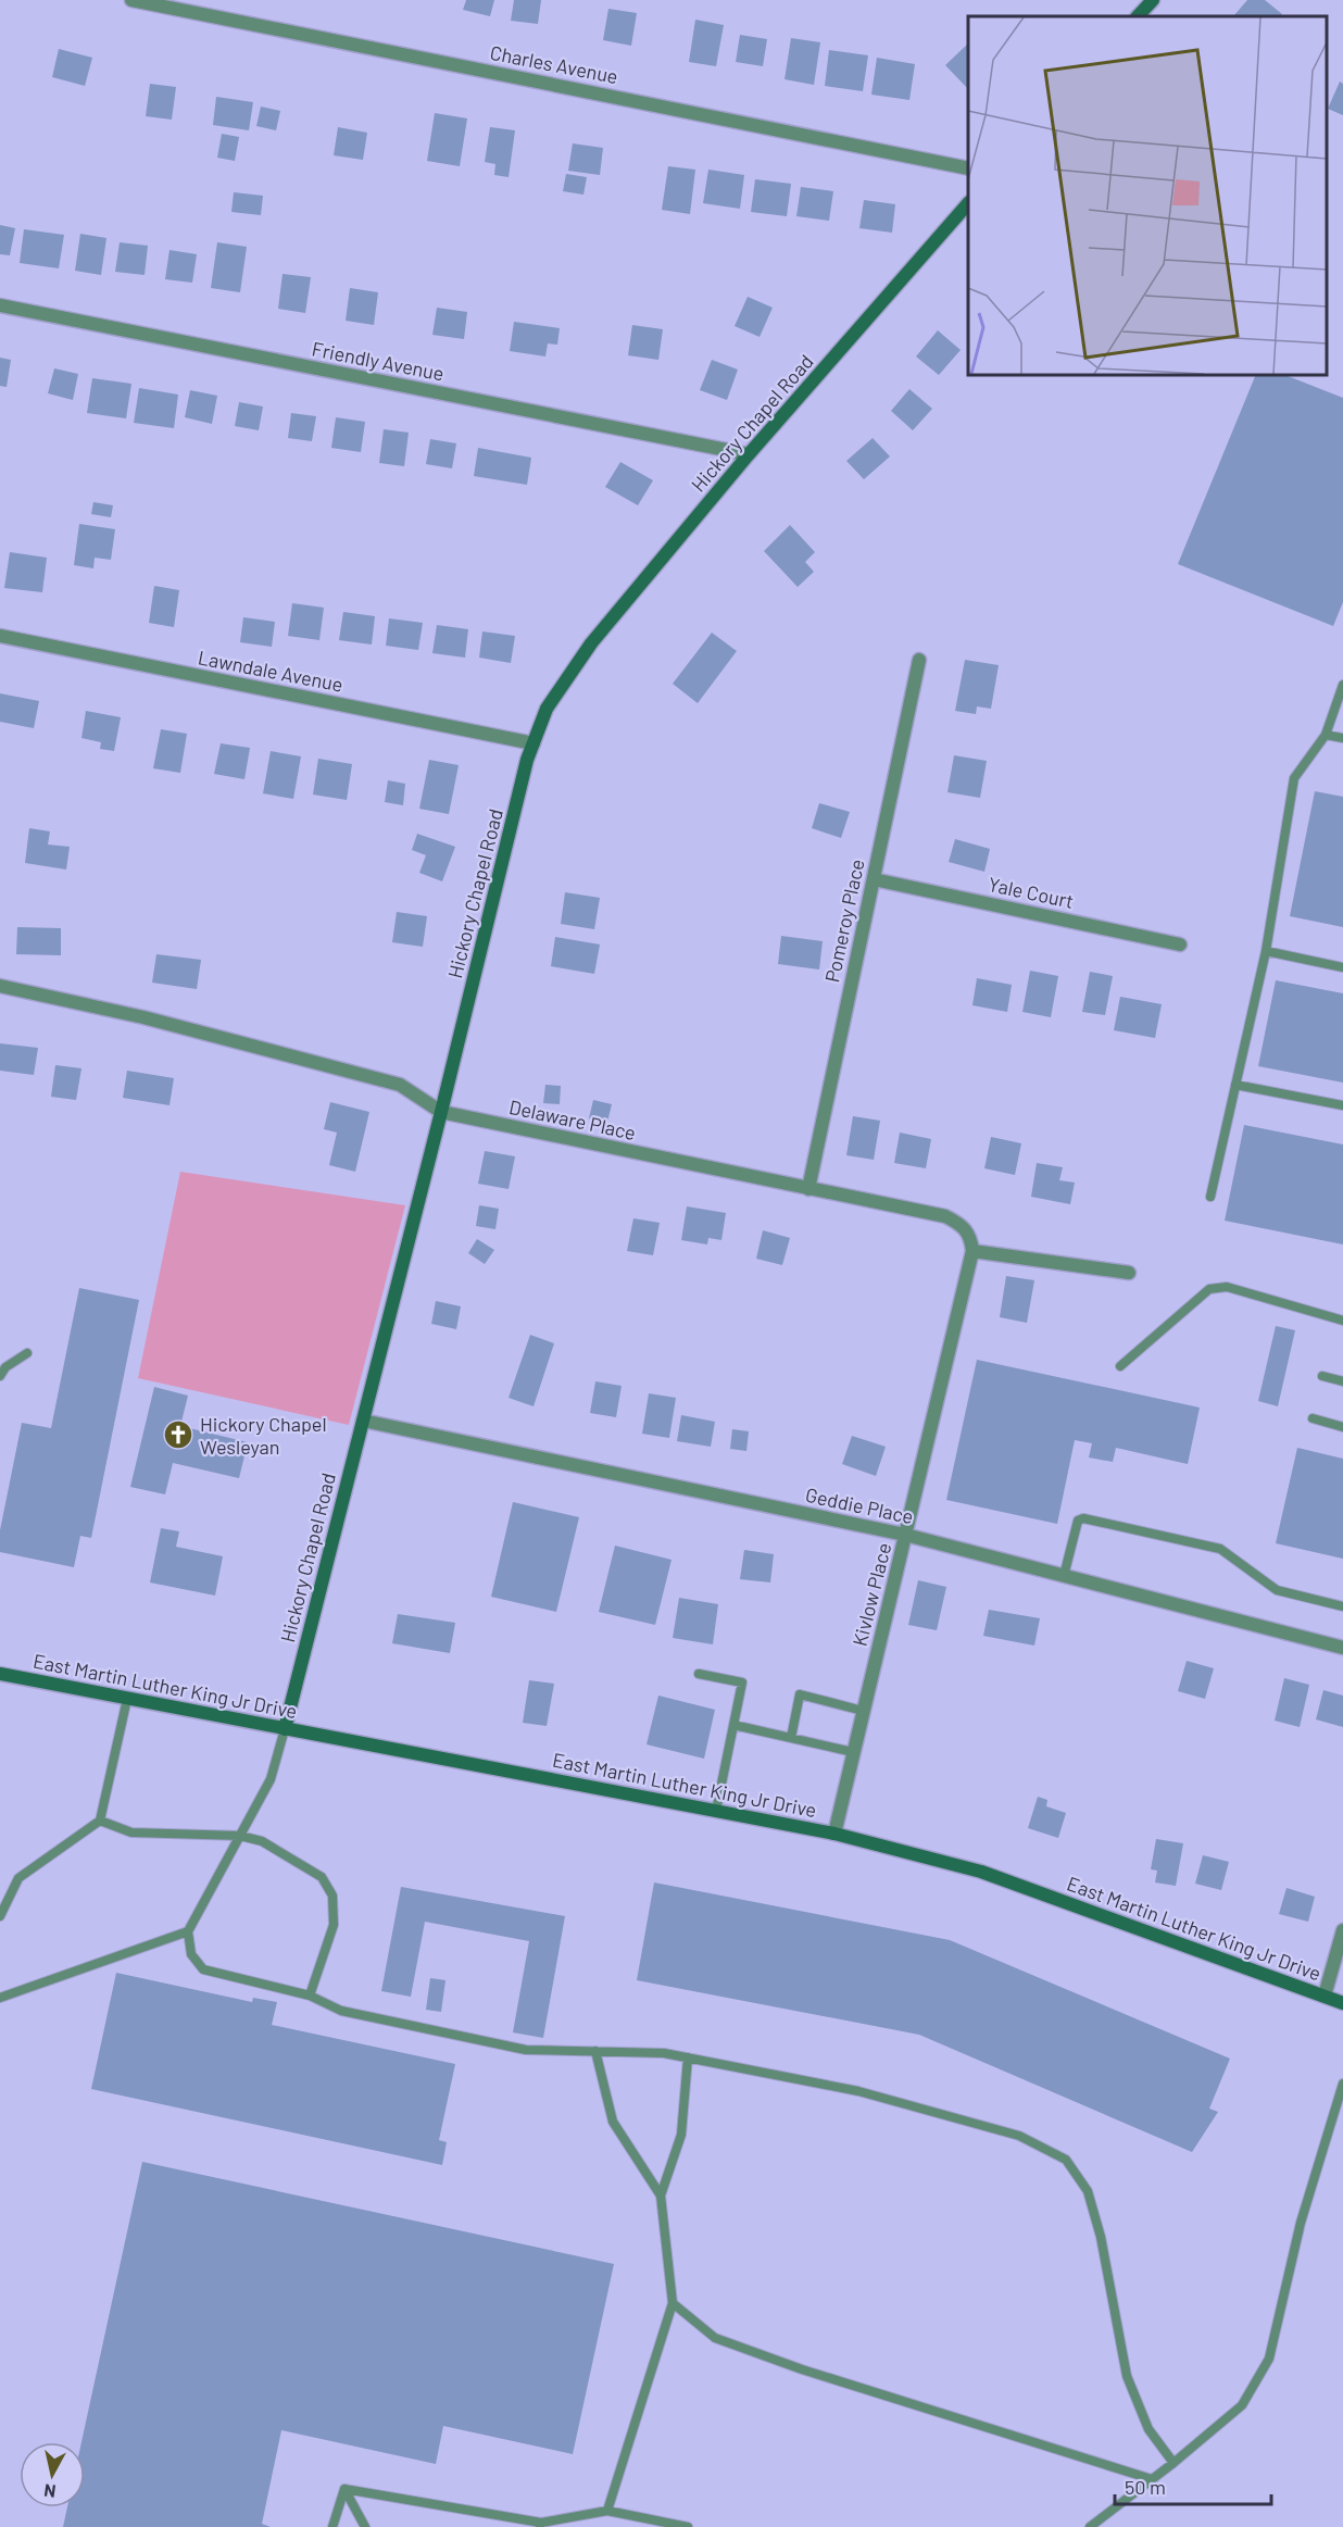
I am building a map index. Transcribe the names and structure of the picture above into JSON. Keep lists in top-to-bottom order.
{
  "streets": {
    "street": [
      "Charles Avenue",
      "Friendly Avenue",
      "Hickory Chapel Road",
      "Lawndale Avenue",
      "Yale Court",
      "Pomeroy Place",
      "Delaware Place",
      "Geddie Place",
      "Kivlow Place",
      "East Martin Luther King Jr Drive"
    ]
  },
  "crossings": [
    ["Friendly Avenue", "Hickory Chapel Road"],
    ["Hickory Chapel Road", "Lawndale Avenue"],
    ["Hickory Chapel Road", "Delaware Place"],
    ["Hickory Chapel Road", "Geddie Place"],
    ["Hickory Chapel Road", "East Martin Luther King Jr Drive"],
    ["Yale Court", "Pomeroy Place"],
    ["Pomeroy Place", "Delaware Place"],
    ["Delaware Place", "Kivlow Place"],
    ["Geddie Place", "Kivlow Place"],
    ["Kivlow Place", "East Martin Luther King Jr Drive"]
  ],
  "places": {
    "church": ["Hickory Chapel Wesleyan"]
  },
  "scale_bar": "50 m",
  "north": "bottom"
}
